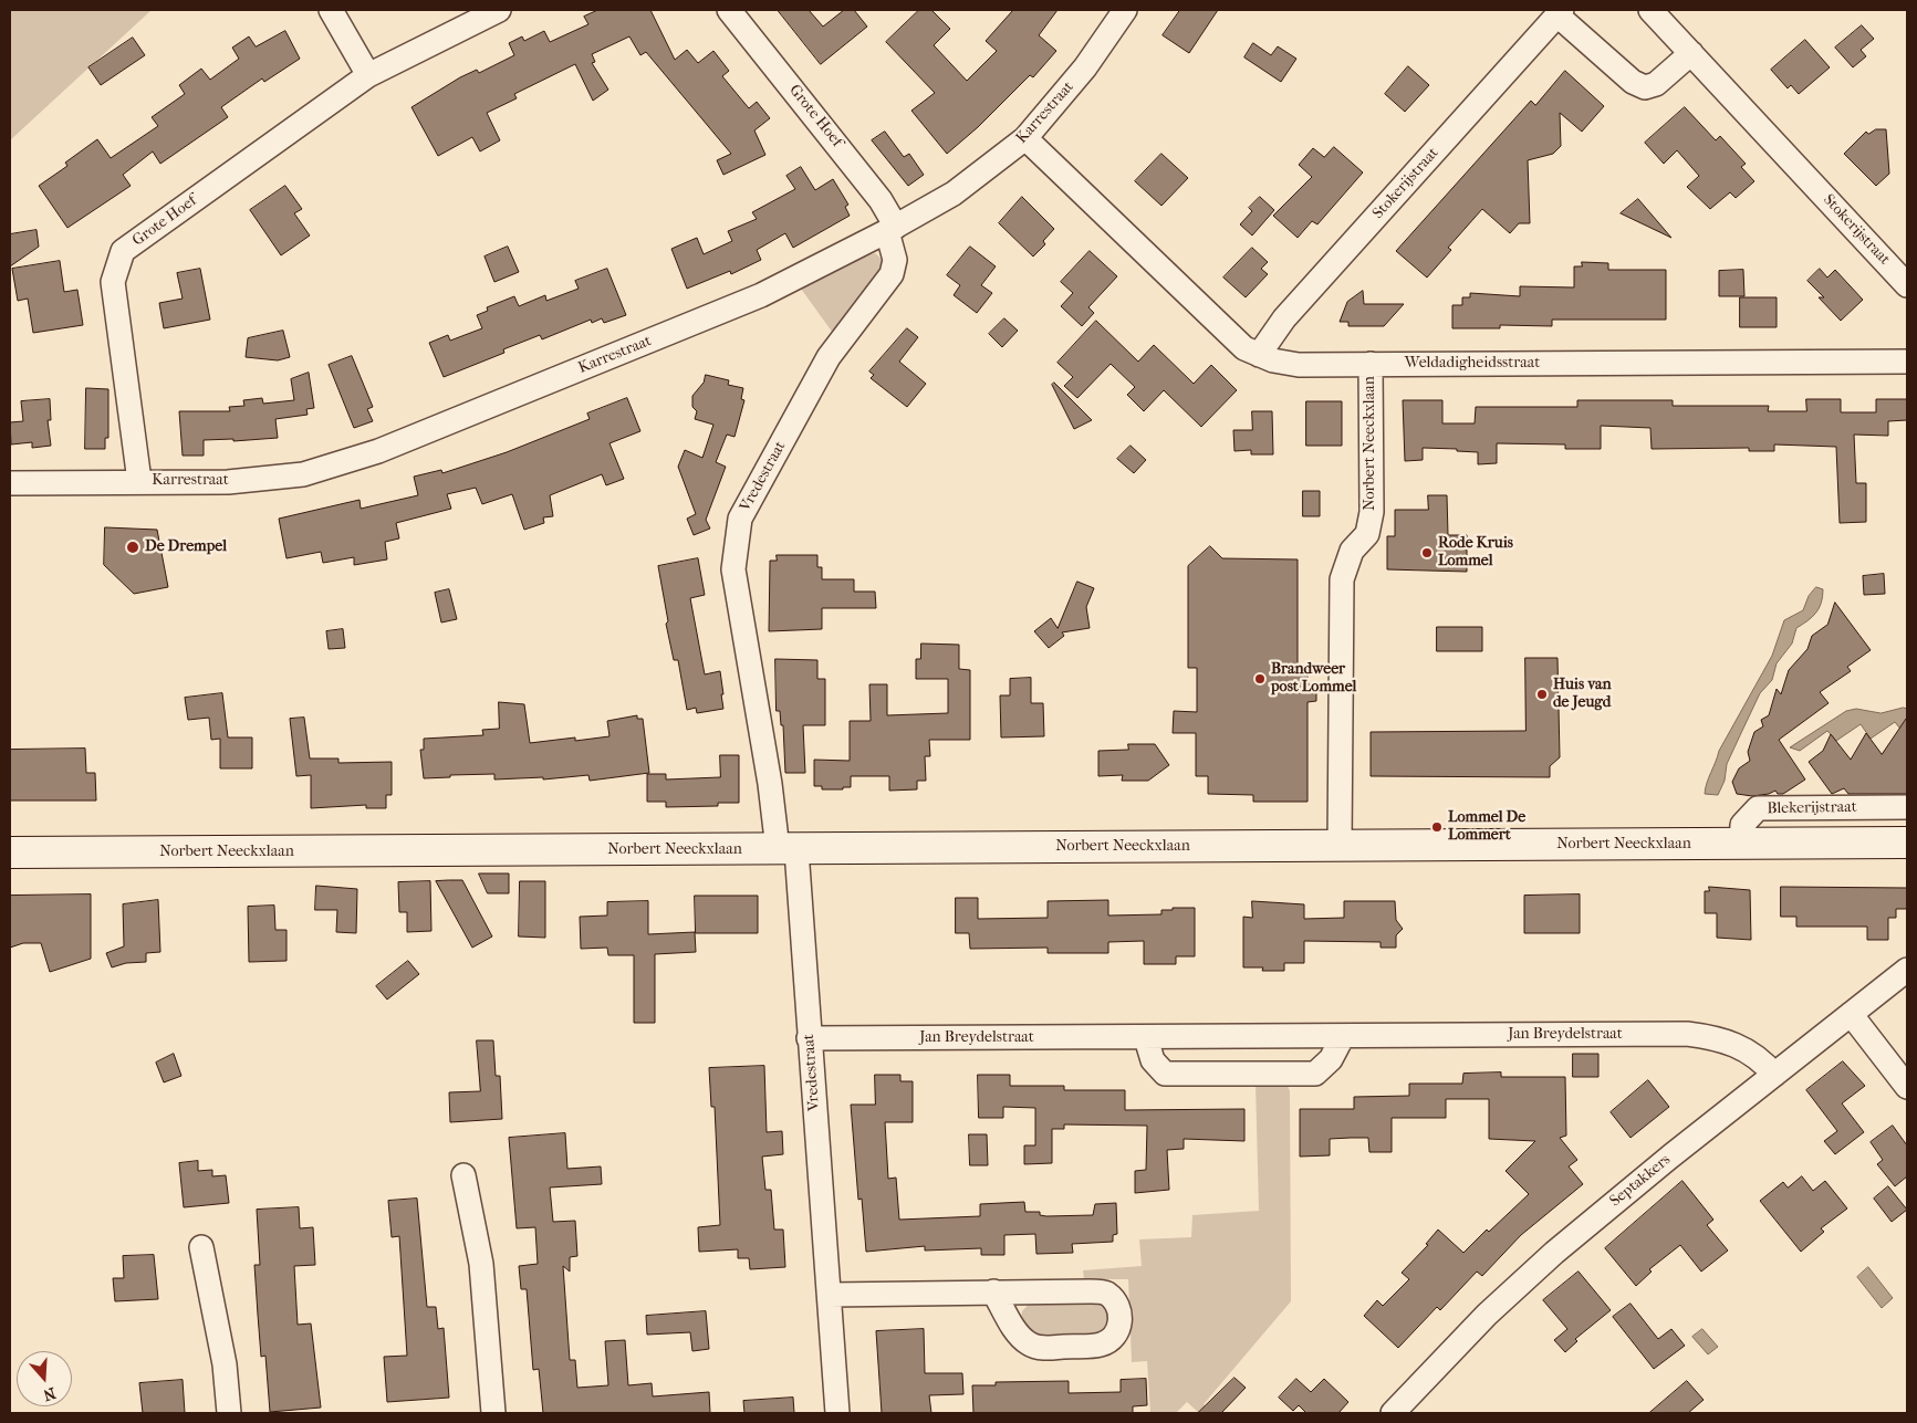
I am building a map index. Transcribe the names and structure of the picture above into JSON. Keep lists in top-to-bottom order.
{
  "streets": {
    "main road": ["Norbert Neeckxlaan"],
    "street": [
      "Karrestraat",
      "Grote Hoef",
      "Stokerijstraat",
      "Weldadigheidsstraat",
      "Vredestraat",
      "Blekerijstraat",
      "Jan Breydelstraat",
      "Septakkers"
    ]
  },
  "crossings": [
    ["Karrestraat", "Grote Hoef"],
    ["Karrestraat", "Weldadigheidsstraat"],
    ["Karrestraat", "Vredestraat"],
    ["Grote Hoef", "Vredestraat"],
    ["Stokerijstraat", "Weldadigheidsstraat"],
    ["Weldadigheidsstraat", "Norbert Neeckxlaan"],
    ["Norbert Neeckxlaan", "Vredestraat"],
    ["Norbert Neeckxlaan", "Blekerijstraat"],
    ["Vredestraat", "Jan Breydelstraat"],
    ["Jan Breydelstraat", "Septakkers"]
  ],
  "places": [
    "De Drempel",
    "Rode Kruis Lommel",
    "Brandweer post Lommel",
    "Huis van de Jeugd",
    "Lommel De Lommert"
  ],
  "north": "bottom"
}
